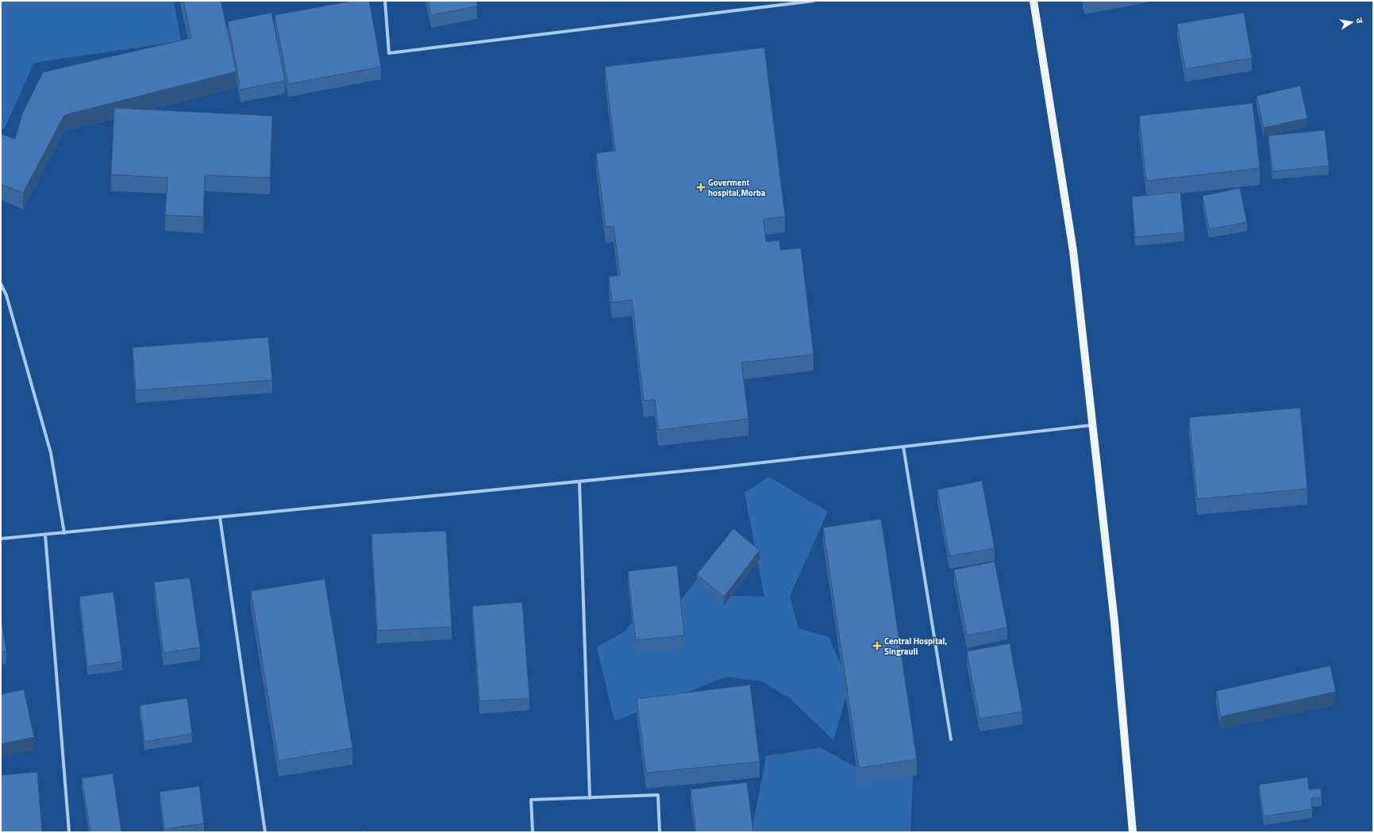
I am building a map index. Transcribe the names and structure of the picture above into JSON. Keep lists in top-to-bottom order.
{
  "places": {
    "health": ["Goverment hospital,Morba", "Central Hospital, Singrauli"]
  },
  "north": "right"
}
